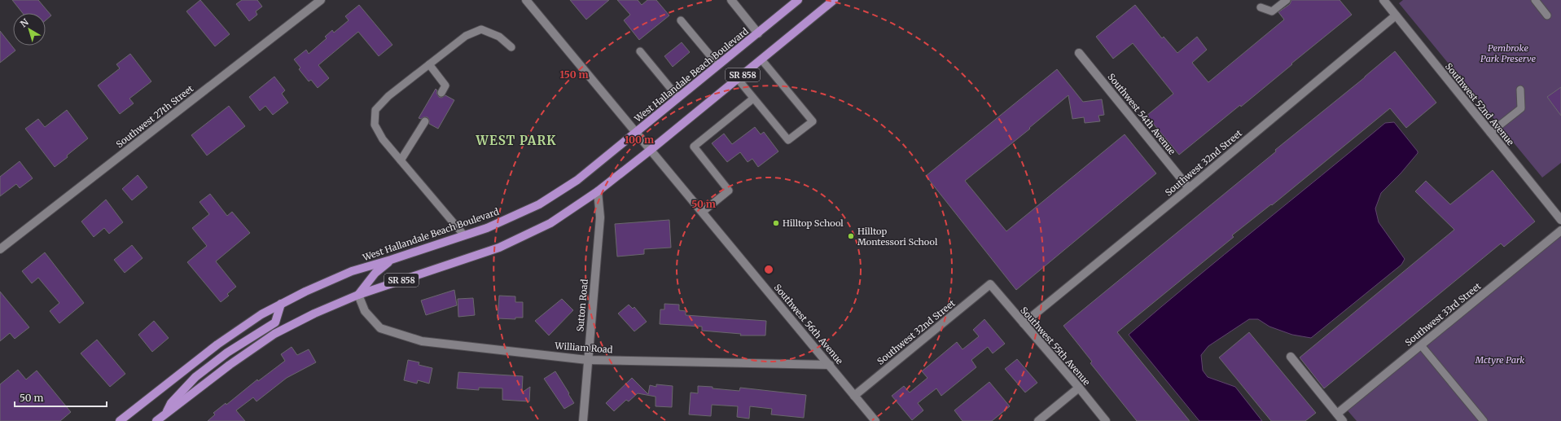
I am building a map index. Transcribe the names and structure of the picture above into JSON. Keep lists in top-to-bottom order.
{
  "streets": {
    "main road": ["West Hallandale Beach Boulevard", "SR 858"],
    "street": [
      "Southwest 52nd Avenue",
      "Southwest 54th Avenue",
      "Southwest 27th Street",
      "Southwest 32nd Street",
      "Sutton Road",
      "Southwest 33rd Street",
      "Southwest 56th Avenue",
      "Southwest 55th Avenue",
      "William Road"
    ]
  },
  "crossings": [
    ["West Hallandale Beach Boulevard", "Southwest 56th Avenue"],
    ["SR 858", "Sutton Road"],
    ["SR 858", "Southwest 56th Avenue"],
    ["SR 858", "William Road"],
    ["Southwest 52nd Avenue", "Southwest 32nd Street"],
    ["Southwest 54th Avenue", "Southwest 32nd Street"],
    ["Southwest 32nd Street", "Southwest 56th Avenue"],
    ["Southwest 32nd Street", "Southwest 55th Avenue"],
    ["Sutton Road", "William Road"],
    ["Southwest 56th Avenue", "William Road"]
  ],
  "districts": ["WEST PARK"],
  "parks": ["Pembroke Park Preserve", "Mctyre Park"],
  "places": ["Hilltop School", "Hilltop Montessori School"],
  "scale_bar": "50 m",
  "north": "top left",
  "rings": ["150 m", "100 m", "50 m"]
}
